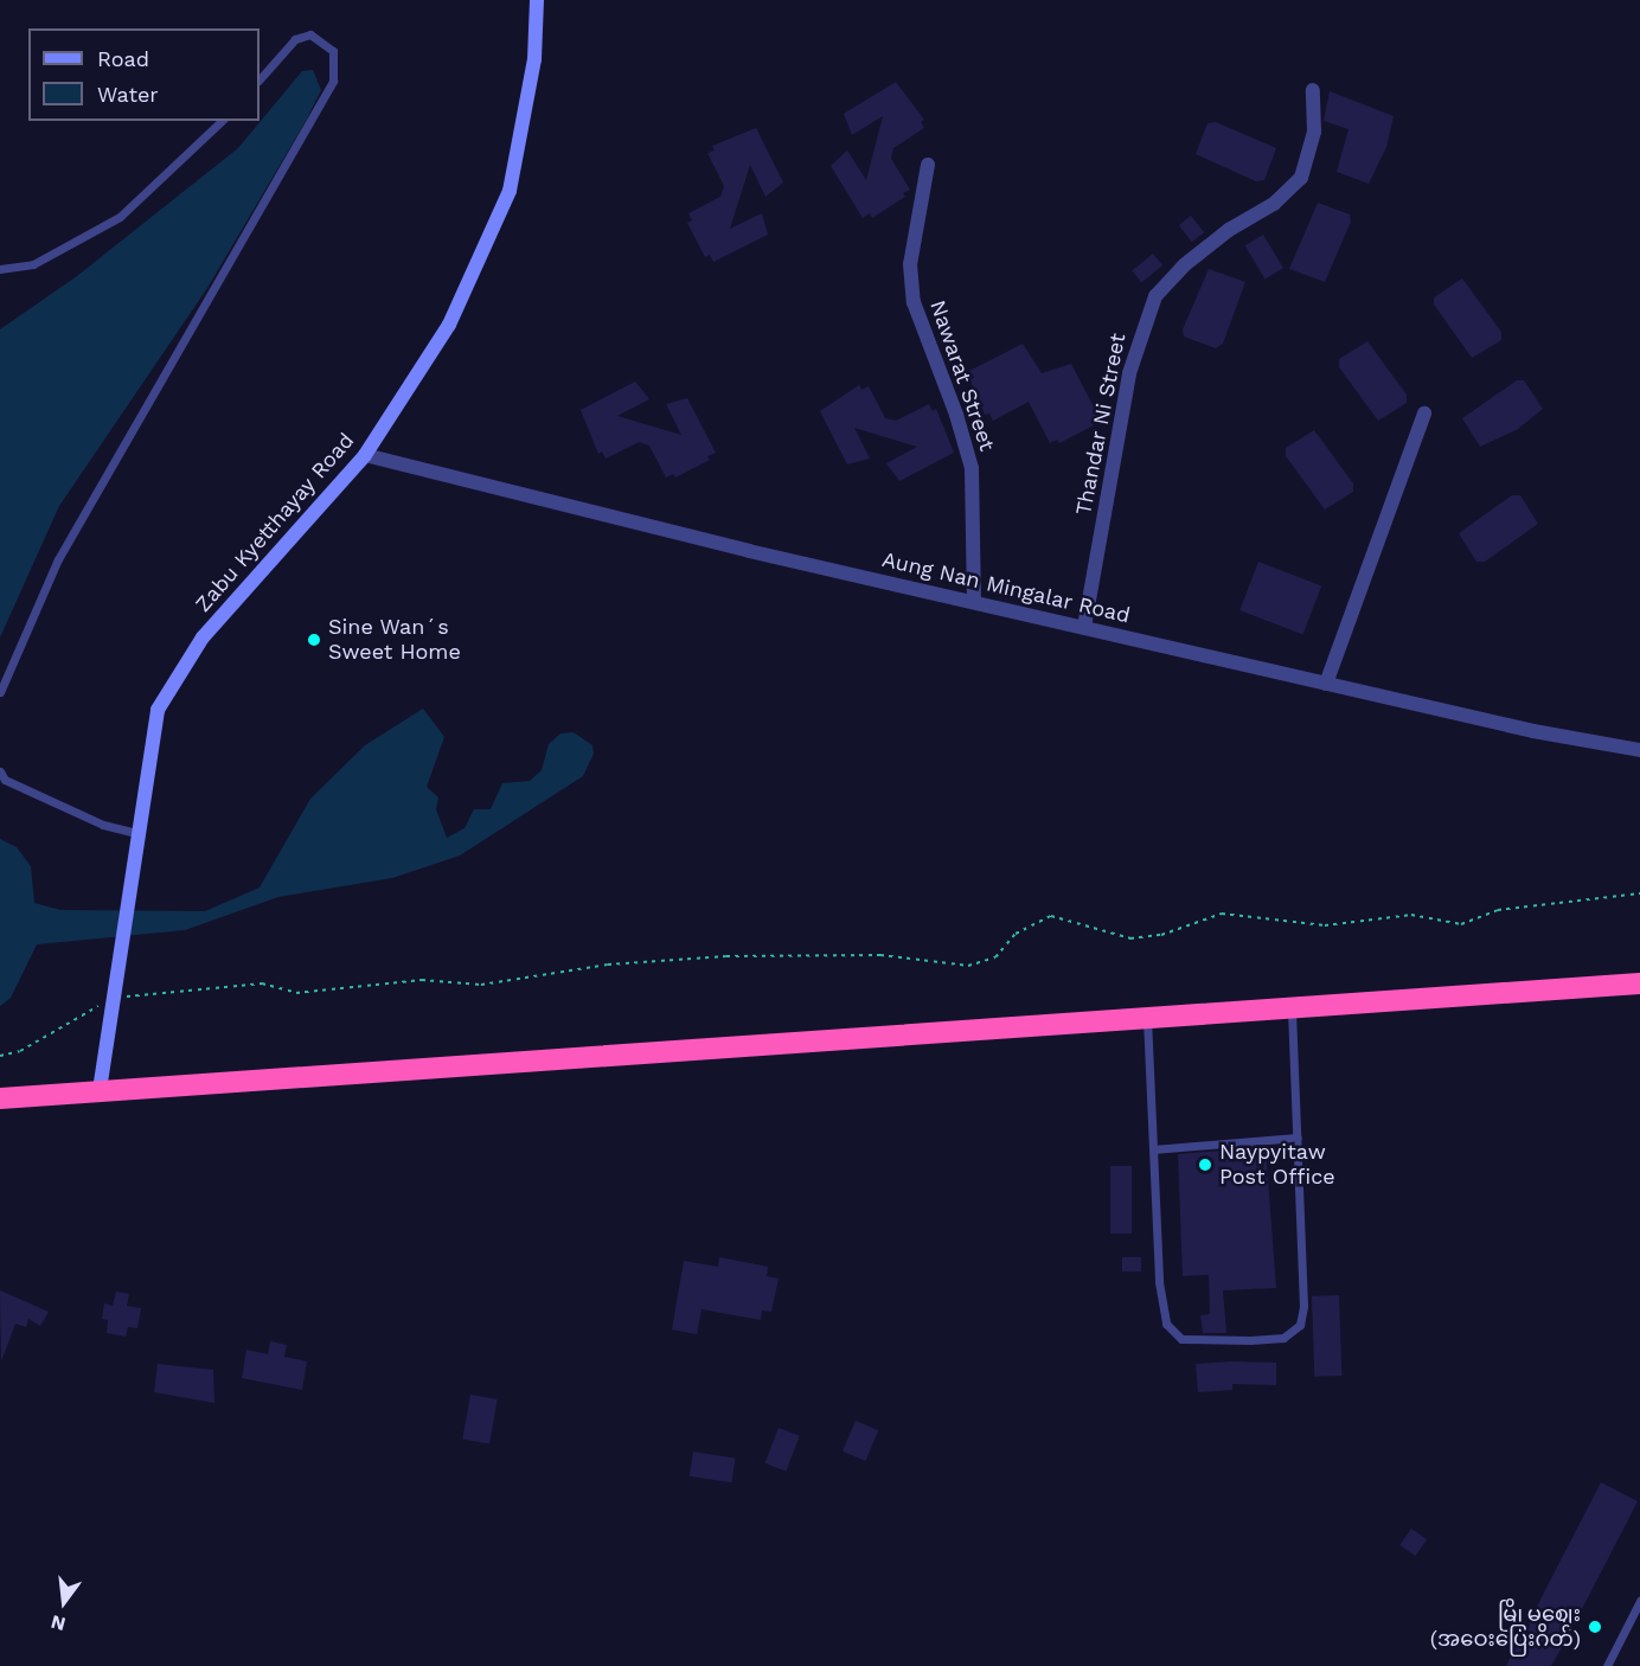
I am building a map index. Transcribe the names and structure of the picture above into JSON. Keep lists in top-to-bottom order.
{
  "streets": {
    "main road": ["Zabu Kyetthayay Road"],
    "street": ["Nawarat Street", "Thandar Ni Street", "Aung Nan Mingalar Road"]
  },
  "crossings": [
    ["Nawarat Street", "Aung Nan Mingalar Road"],
    ["Thandar Ni Street", "Aung Nan Mingalar Road"],
    ["Zabu Kyetthayay Road", "Aung Nan Mingalar Road"]
  ],
  "places": ["Sine Wan´s Sweet Home", "Naypyitaw Post Office", "မြို့မဈေး (အဝေးပြေးဂိတ်)"],
  "legend": ["Road", "Water"],
  "north": "bottom"
}
